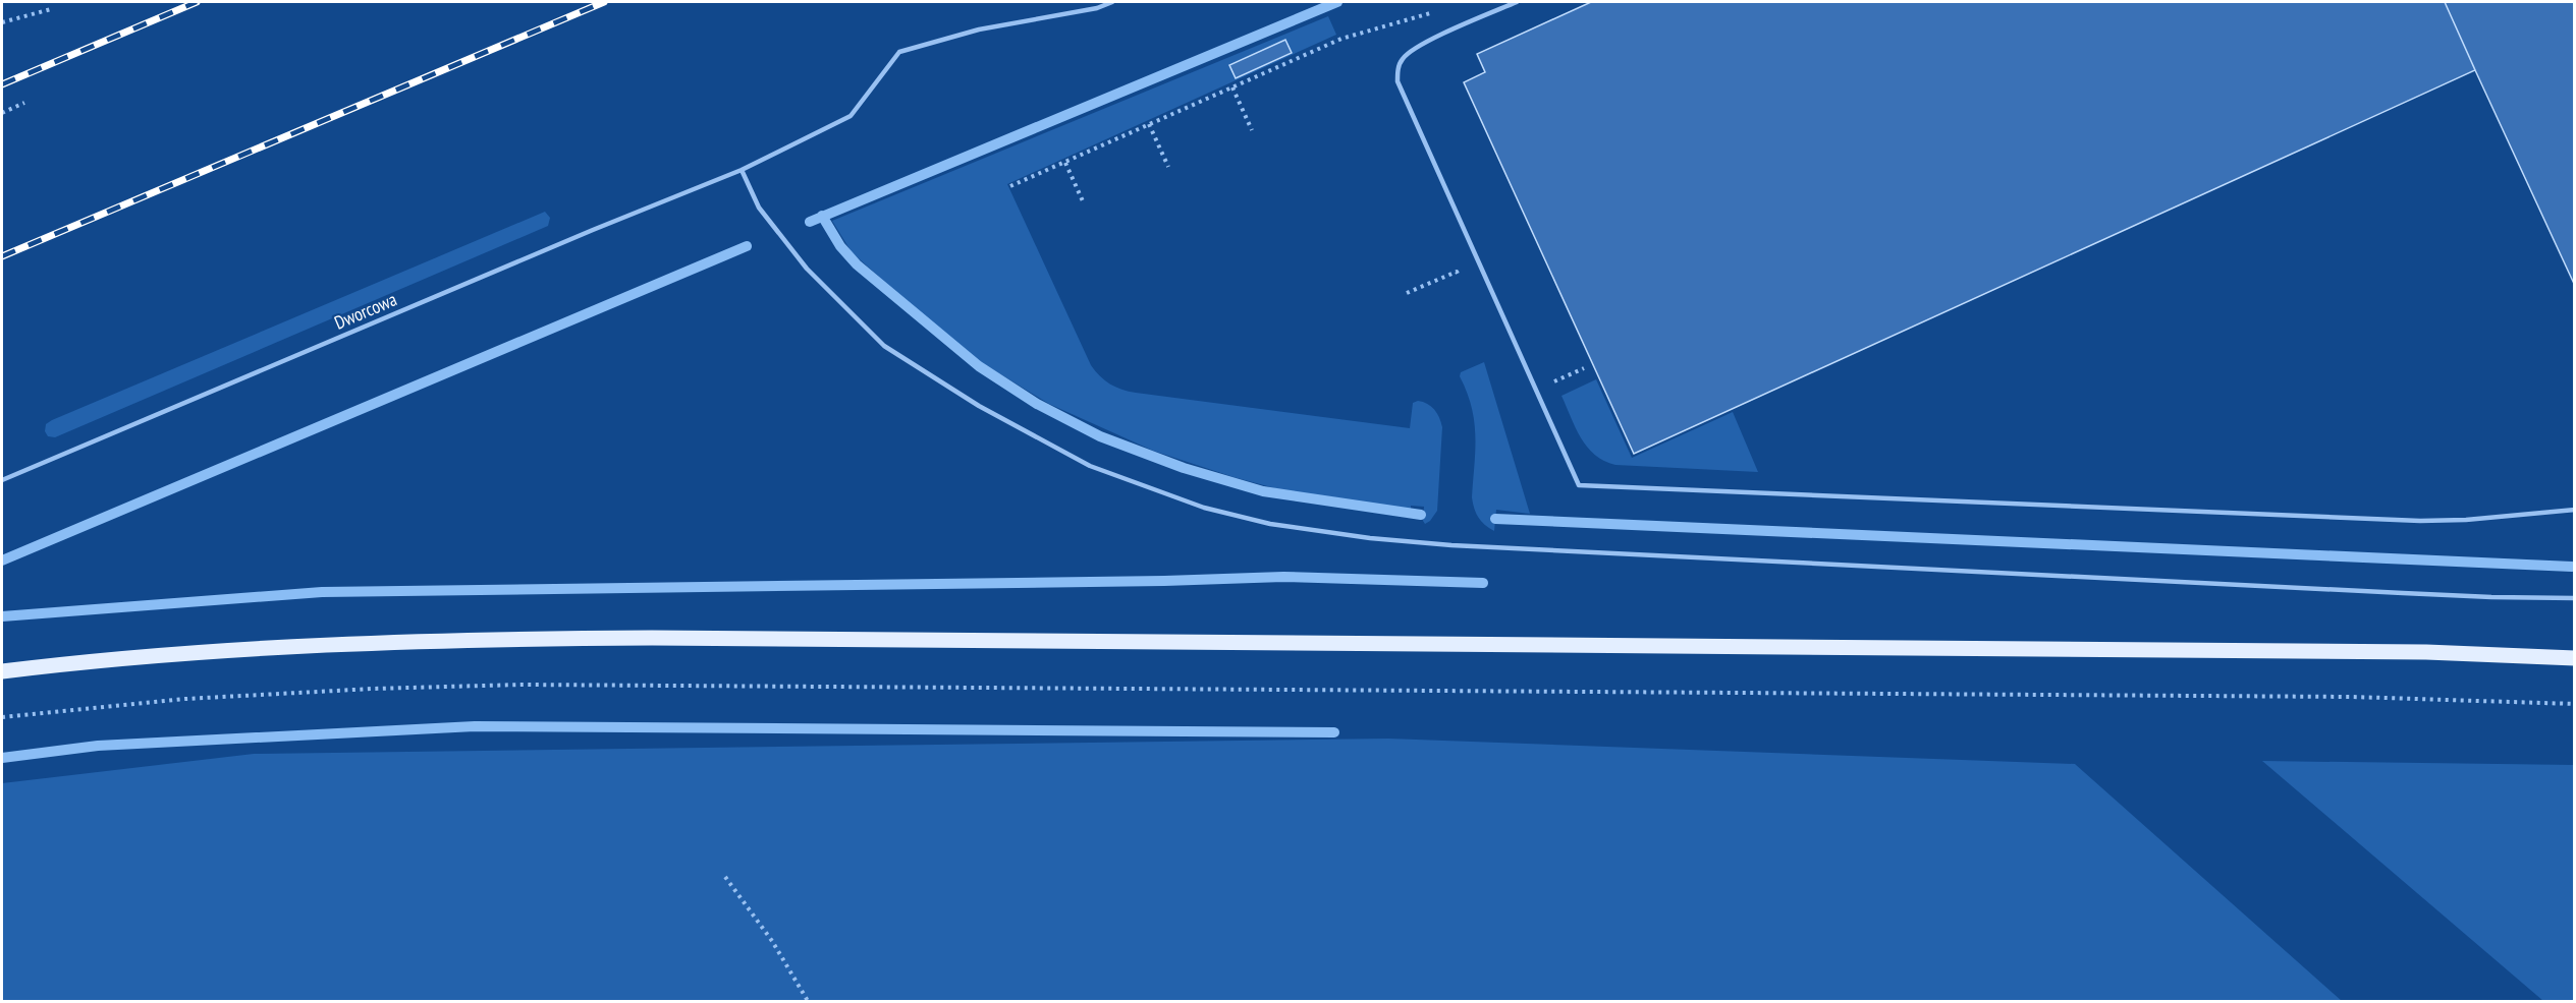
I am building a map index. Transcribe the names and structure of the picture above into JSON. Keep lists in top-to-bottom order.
{
  "streets": {
    "lane": ["Dworcowa"]
  }
}
